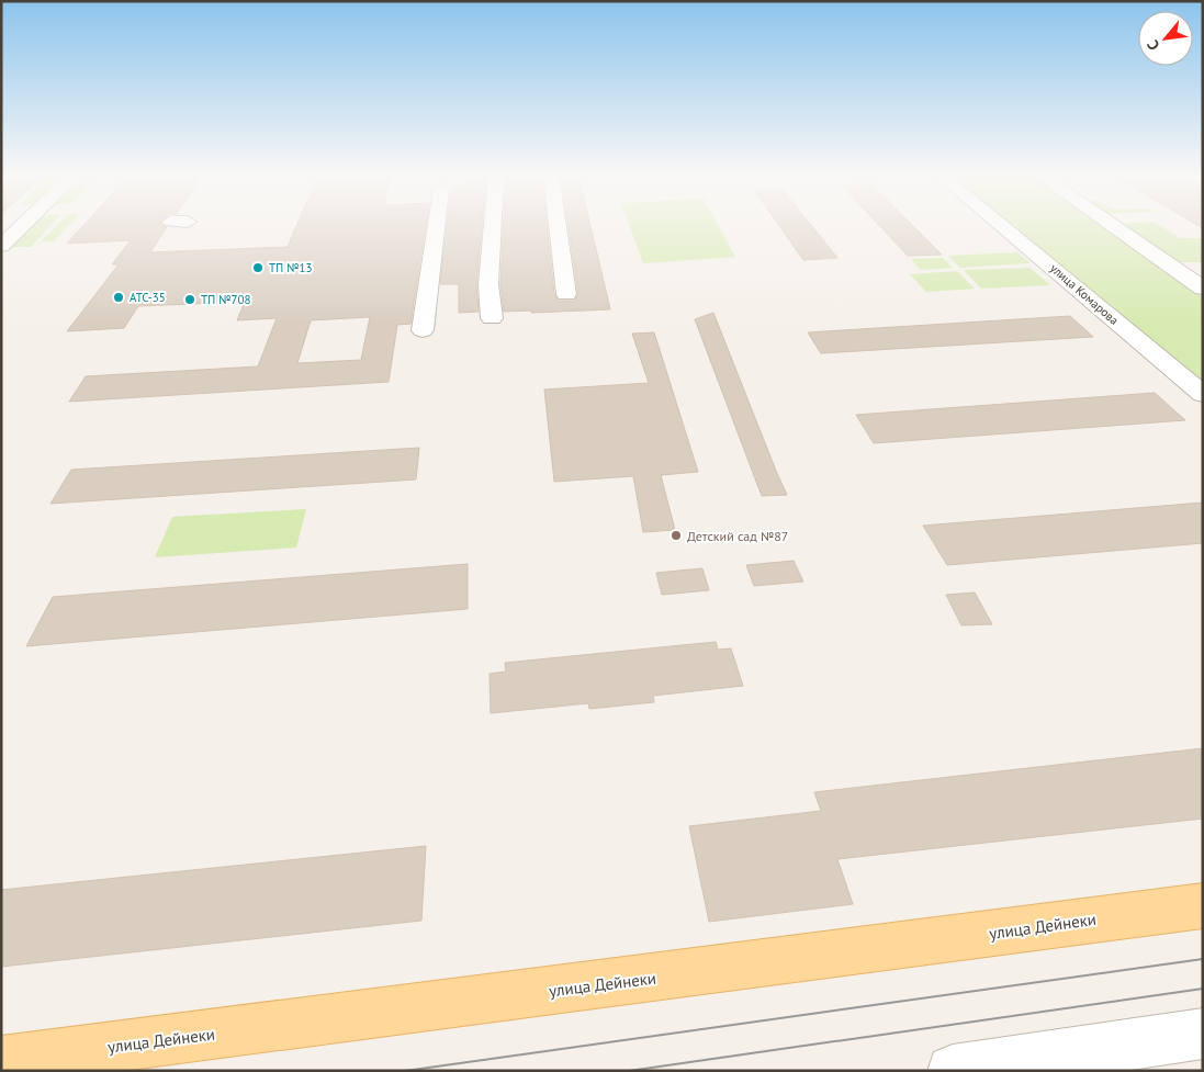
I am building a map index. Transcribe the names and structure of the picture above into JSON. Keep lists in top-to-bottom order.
{
  "streets": {
    "main road": ["улица Дейнеки"],
    "street": ["улица Комарова"]
  },
  "places": [
    "ТП №13",
    "АТС-35",
    "ТП №708",
    "Детский сад №87"
  ],
  "north": "bottom left"
}
